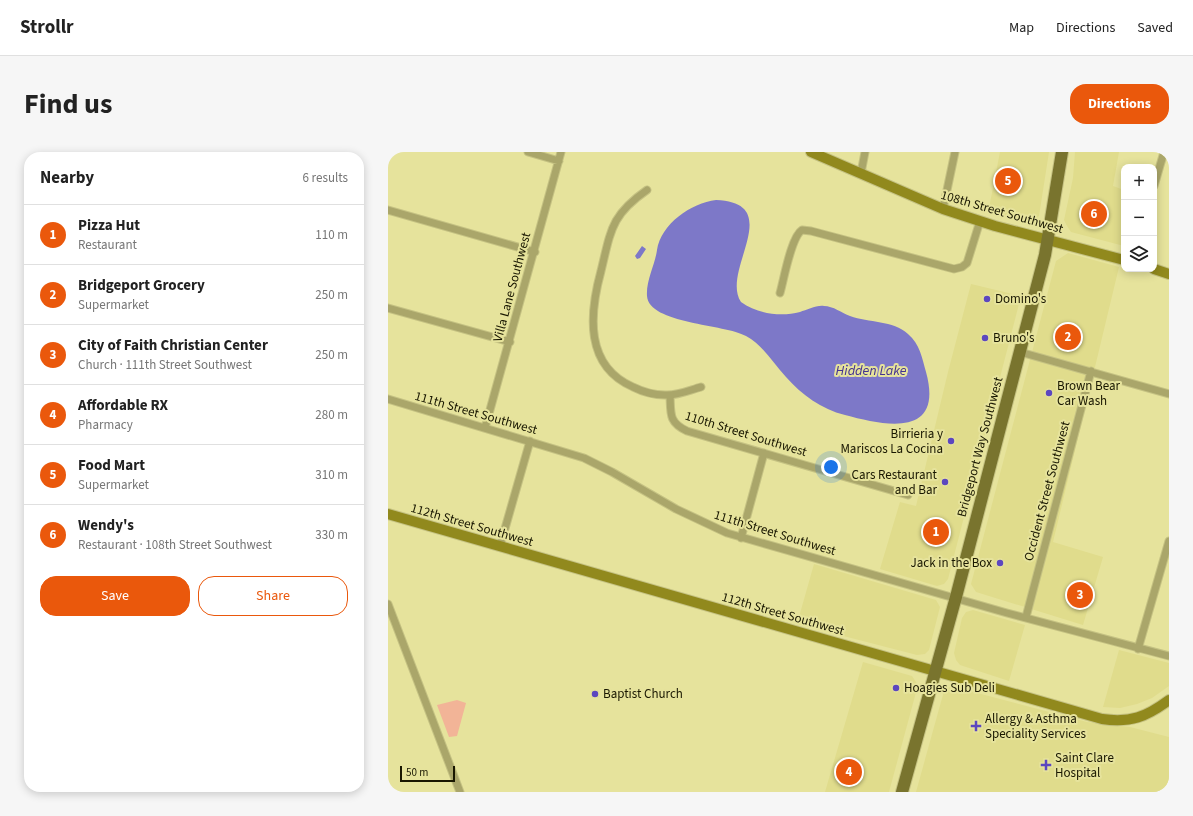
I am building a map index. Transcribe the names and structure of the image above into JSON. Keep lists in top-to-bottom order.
{
  "streets": {
    "main road": ["Bridgeport Way Southwest"],
    "street": [
      "108th Street Southwest",
      "Villa Lane Southwest",
      "111th Street Southwest",
      "110th Street Southwest",
      "Occident Street Southwest",
      "112th Street Southwest"
    ]
  },
  "crossings": [
    ["108th Street Southwest", "Bridgeport Way Southwest"],
    ["Villa Lane Southwest", "111th Street Southwest"],
    ["111th Street Southwest", "Bridgeport Way Southwest"],
    ["111th Street Southwest", "Occident Street Southwest"],
    ["Bridgeport Way Southwest", "112th Street Southwest"]
  ],
  "water": ["Hidden Lake"],
  "places": {
    "other": [
      "Domino's",
      "Bruno's",
      "Brown Bear Car Wash",
      "Birrieria y Mariscos La Cocina",
      "Cars Restaurant and Bar",
      "Jack in the Box",
      "Hoagies Sub Deli",
      "Baptist Church"
    ],
    "health": ["Allergy & Asthma Speciality Services", "Saint Clare Hospital"]
  },
  "scale_bar": "50 m",
  "page": {
    "header": "Strollr",
    "nav": ["Map", "Directions", "Saved"],
    "title": "Find us",
    "buttons": [
      "Directions",
      ["Save", "Share"]
    ],
    "heading": ["Nearby", "6 results"],
    "map_buttons": ["+", "−"],
    "pins": [
      "5",
      "6",
      "2",
      "1",
      "3",
      "4"
    ],
    "list": [
      {
        "mark": "1",
        "name": "Pizza Hut",
        "note": "Restaurant",
        "value": "110 m"
      },
      {
        "mark": "2",
        "name": "Bridgeport Grocery",
        "note": "Supermarket",
        "value": "250 m"
      },
      {
        "mark": "3",
        "name": "City of Faith Christian Center",
        "note": "Church · 111th Street Southwest",
        "value": "250 m"
      },
      {
        "mark": "4",
        "name": "Affordable RX",
        "note": "Pharmacy",
        "value": "280 m"
      },
      {
        "mark": "5",
        "name": "Food Mart",
        "note": "Supermarket",
        "value": "310 m"
      },
      {
        "mark": "6",
        "name": "Wendy's",
        "note": "Restaurant · 108th Street Southwest",
        "value": "330 m"
      }
    ],
    "scale": "50 m"
  }
}
